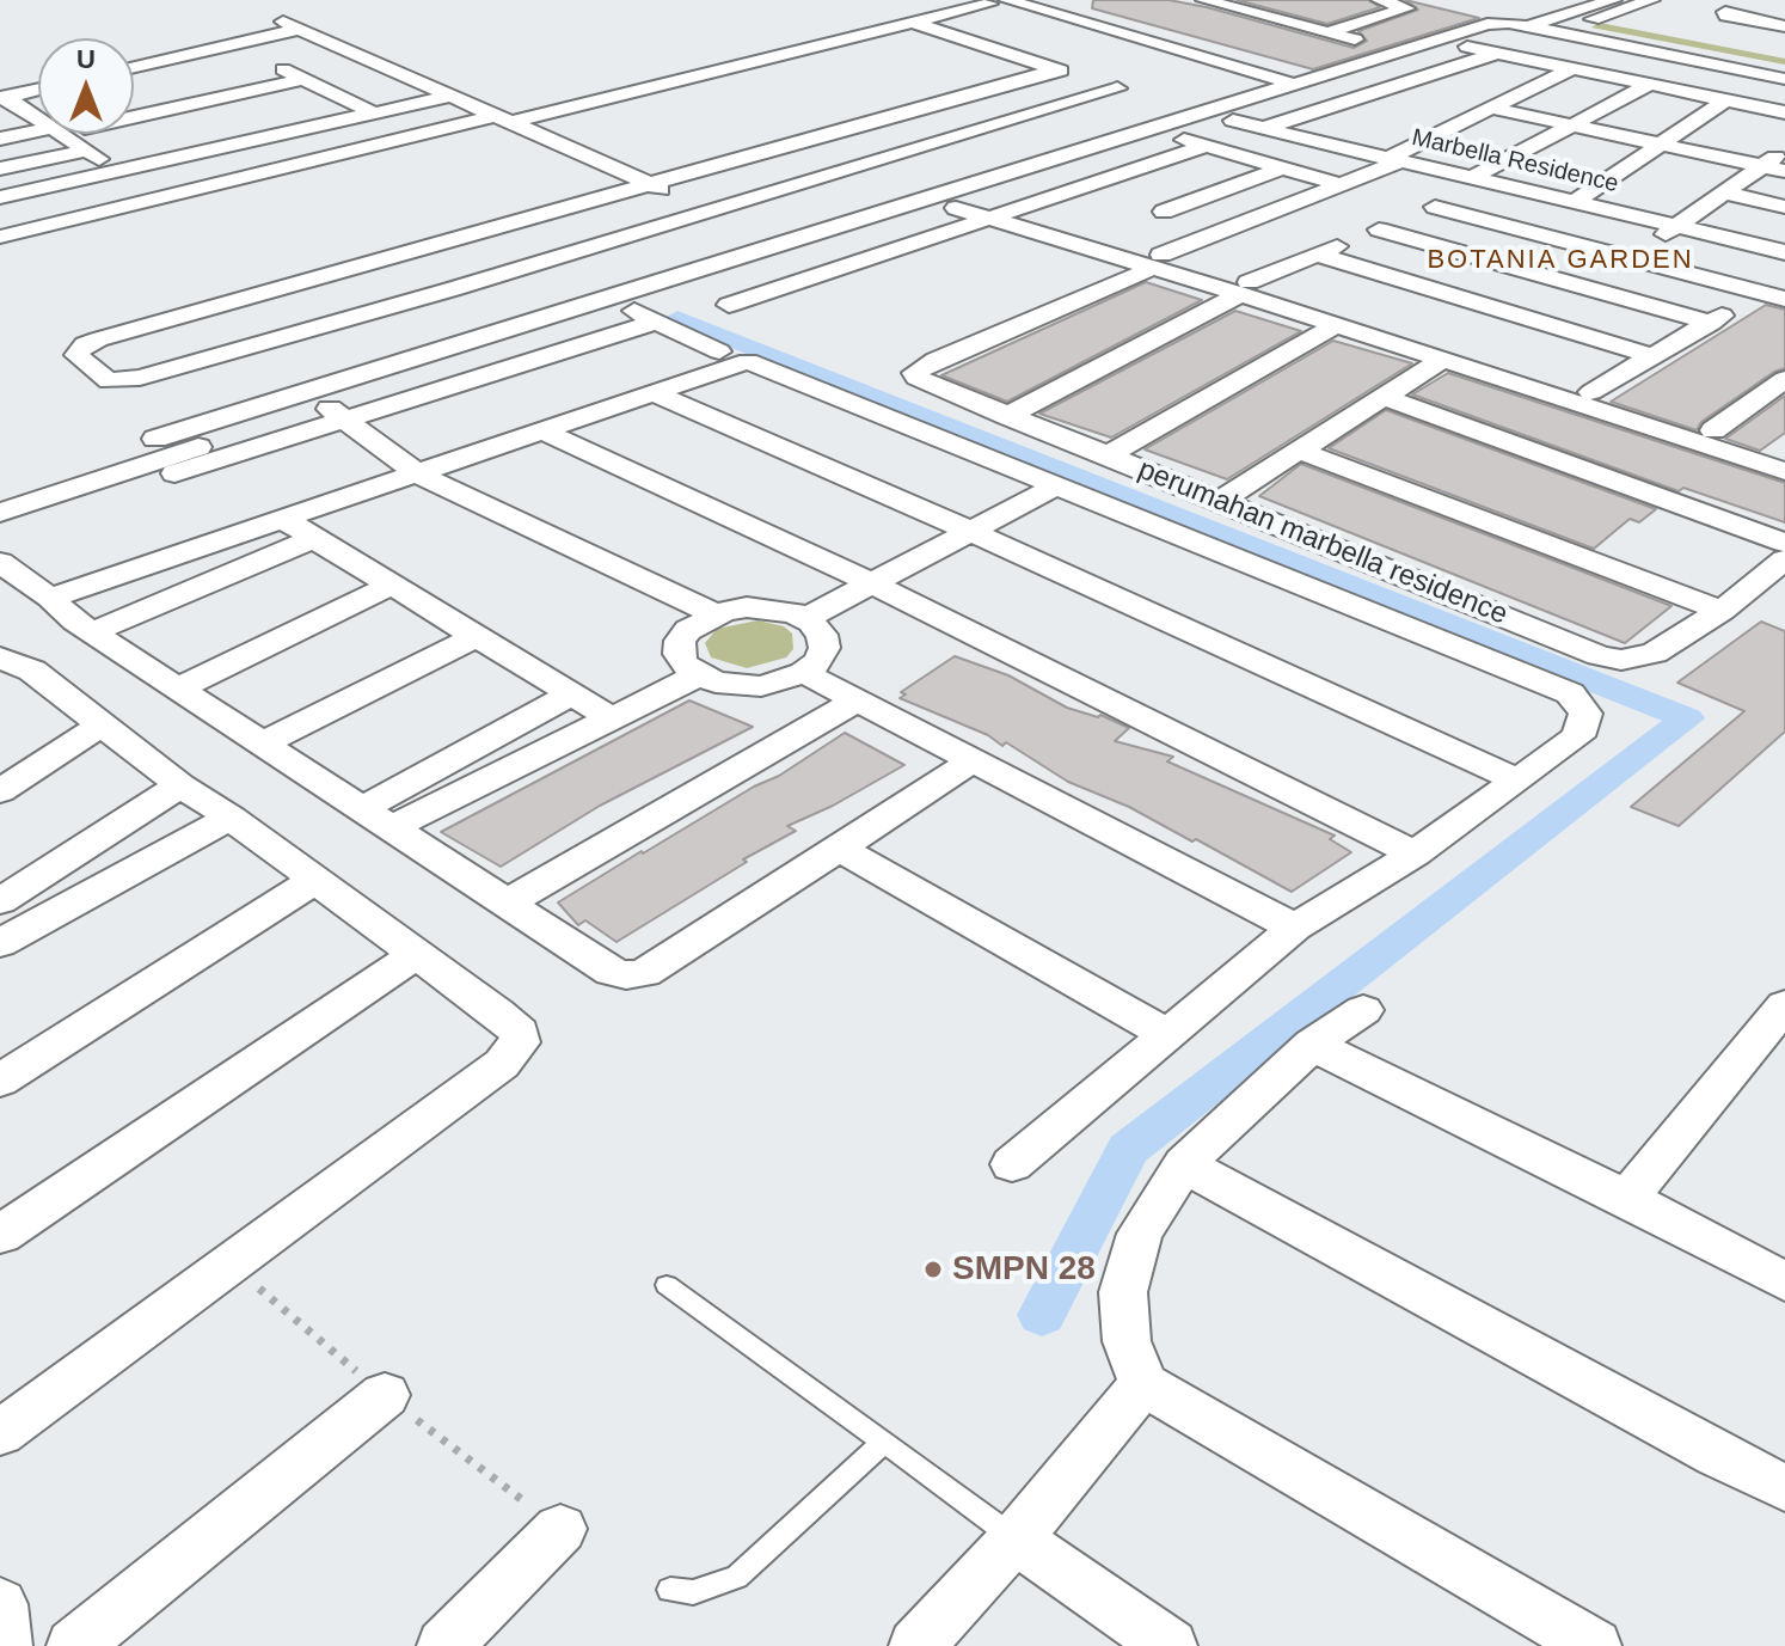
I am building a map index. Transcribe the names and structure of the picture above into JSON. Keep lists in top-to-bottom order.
{
  "streets": {
    "street": ["Marbella Residence", "perumahan marbella residence"]
  },
  "districts": ["BOTANIA GARDEN"],
  "places": ["SMPN 28"],
  "north": "top"
}
